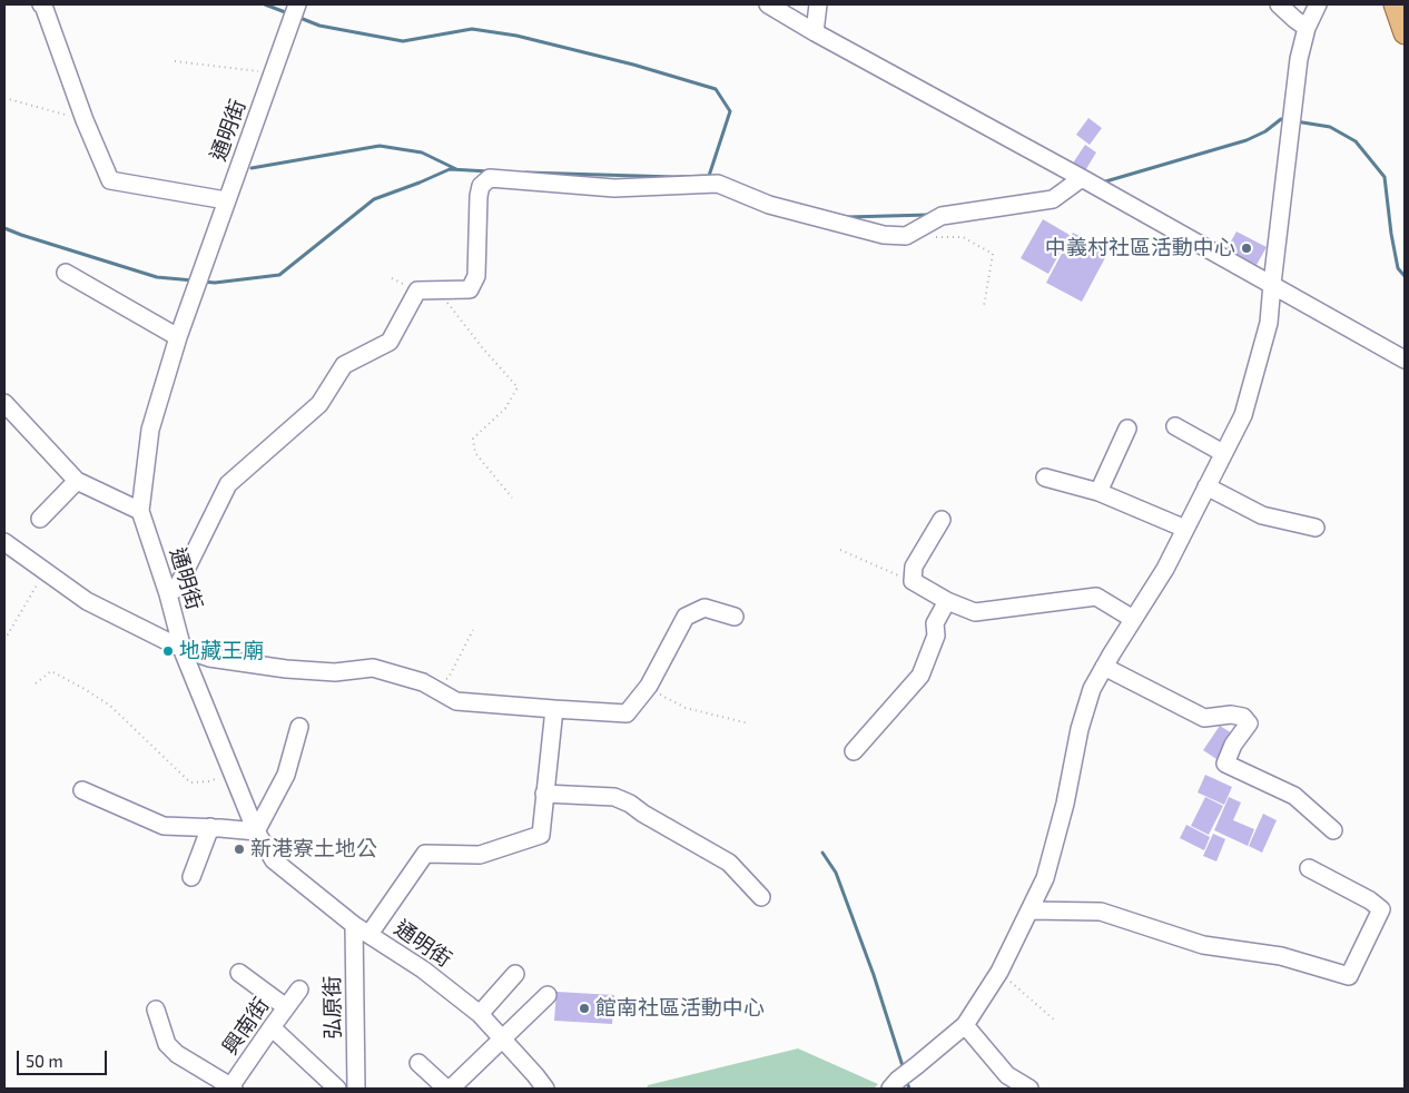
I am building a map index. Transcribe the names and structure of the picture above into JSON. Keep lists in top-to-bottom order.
{
  "streets": {
    "street": ["通明街", "弘原街", "興南街"]
  },
  "crossings": [
    ["通明街", "弘原街"]
  ],
  "places": [
    "中義村社區活動中心",
    "地藏王廟",
    "新港寮土地公",
    "館南社區活動中心"
  ],
  "scale_bar": "50 m"
}
